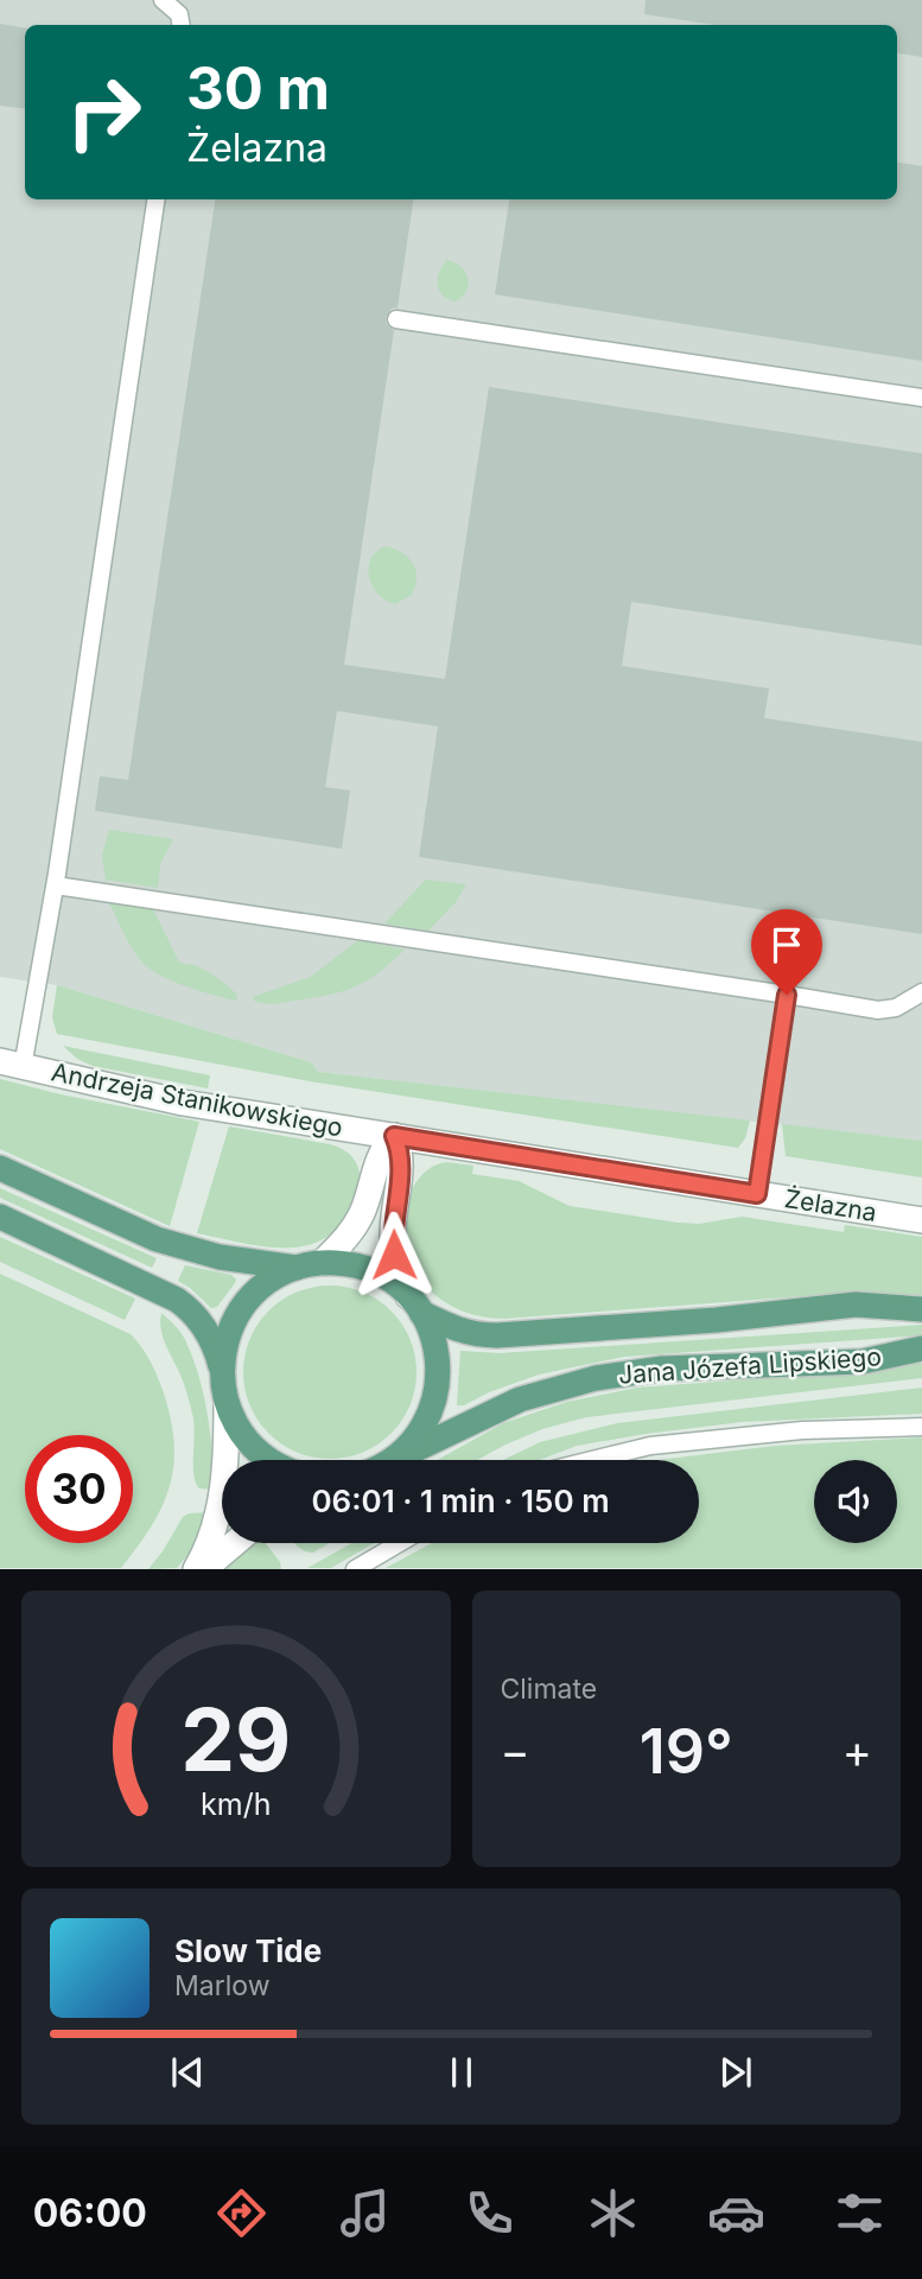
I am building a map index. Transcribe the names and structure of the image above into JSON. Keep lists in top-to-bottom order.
{
  "streets": {
    "main road": ["Jana Józefa Lipskiego"],
    "street": ["Andrzeja Stanikowskiego", "Żelazna"]
  },
  "crossings": [
    ["Andrzeja Stanikowskiego", "Żelazna"]
  ],
  "page": {
    "turn": ["30 m", "Żelazna"],
    "limit": "30",
    "trip": "06:01 · 1 min · 150 m",
    "tile": "Climate",
    "heat": ["−", "19°", "+"],
    "song": ["Slow Tide", "Marlow"],
    "tabs": "06:00",
    "gauge": ["29", "km/h"]
  }
}
